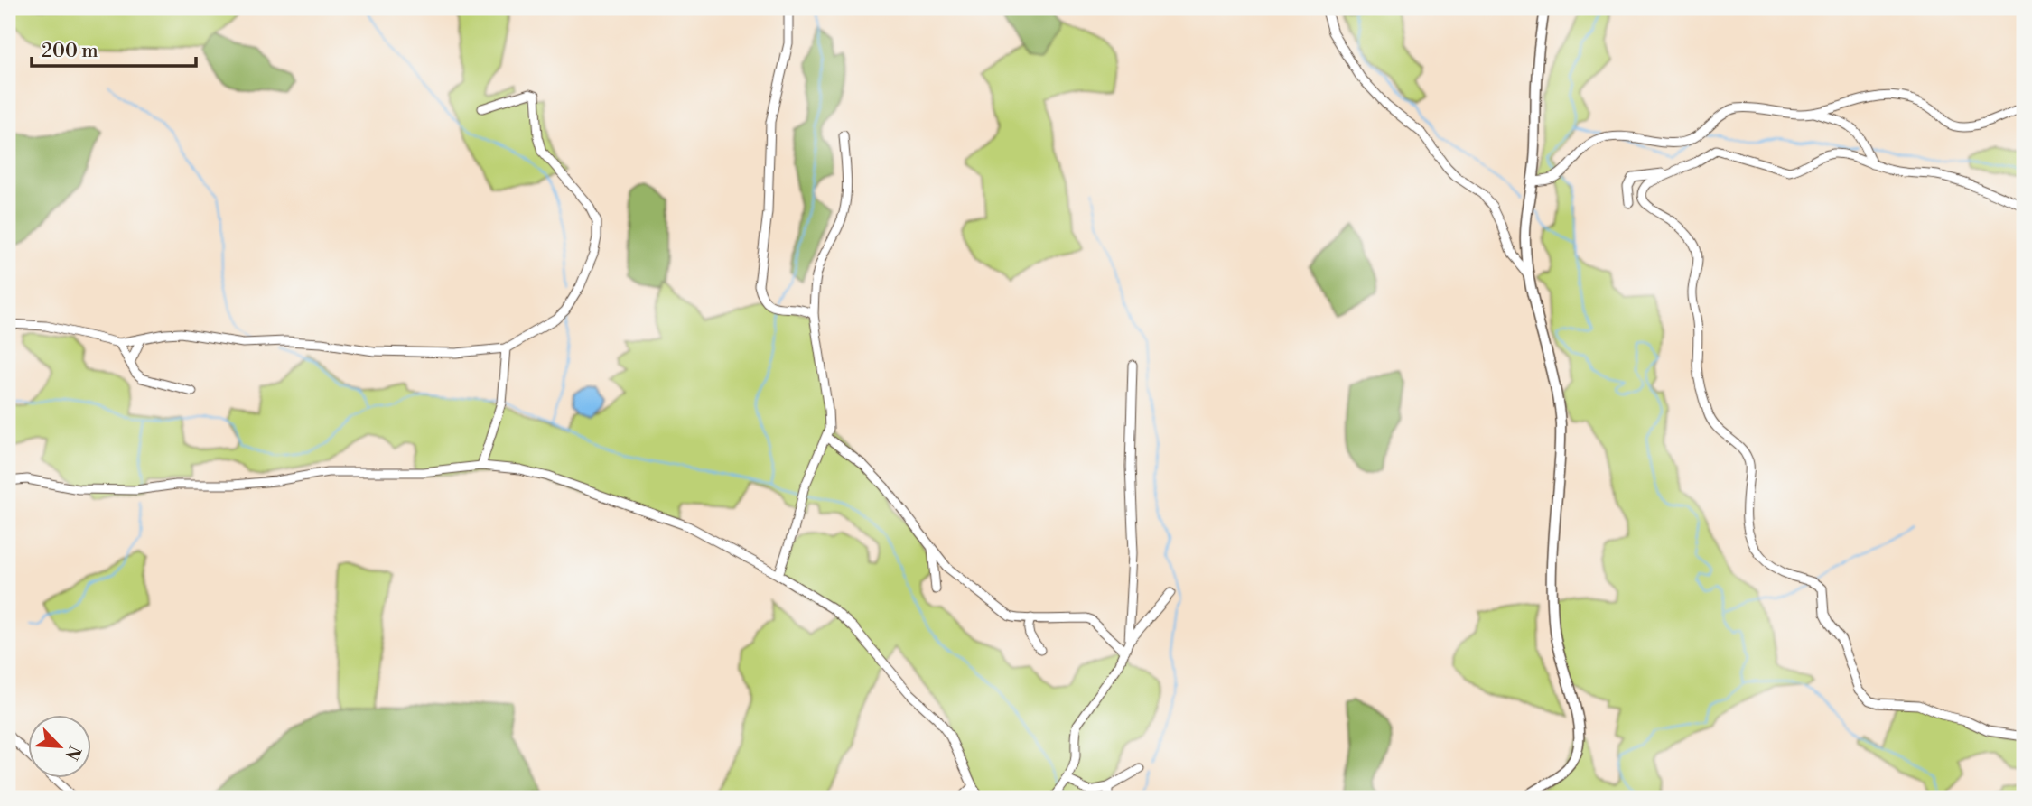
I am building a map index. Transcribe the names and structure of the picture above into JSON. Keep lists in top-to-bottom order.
{
  "scale_bar": "200 m",
  "north": "bottom right"
}
